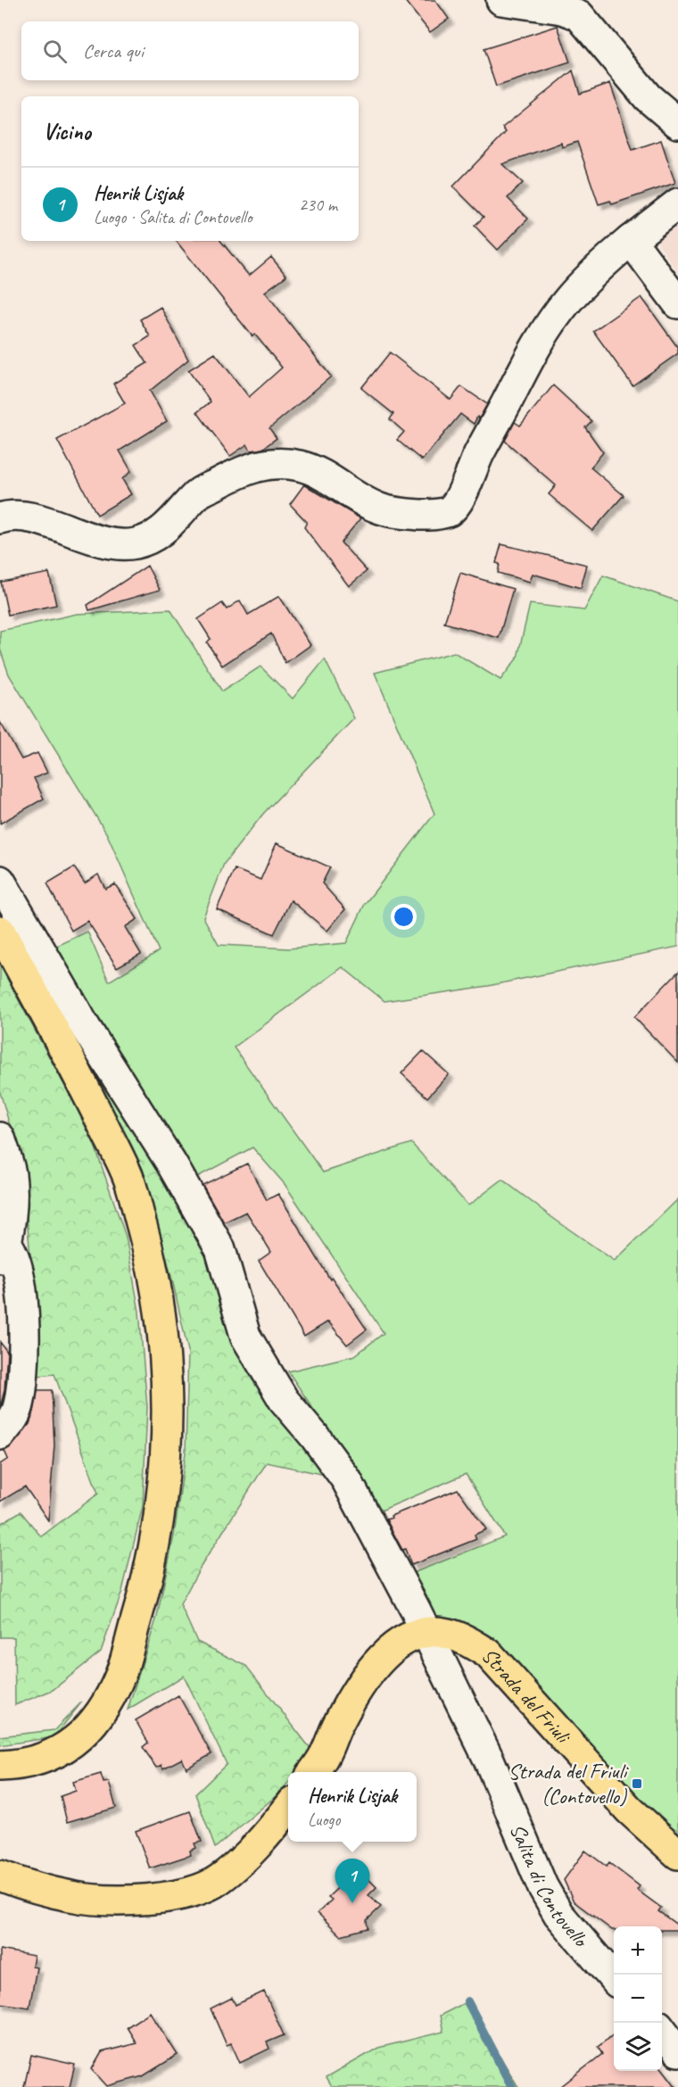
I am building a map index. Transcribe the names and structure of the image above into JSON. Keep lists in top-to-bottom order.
{
  "streets": {
    "main road": ["Strada del Friuli"],
    "street": ["Salita di Contovello"]
  },
  "crossings": [
    ["Strada del Friuli", "Salita di Contovello"]
  ],
  "places": {
    "transit": ["Strada del Friuli (Contovello)"]
  },
  "page": {
    "search": "Cerca qui",
    "heading": "Vicino",
    "list": [
      {
        "mark": "1",
        "name": "Henrik Lisjak",
        "note": "Luogo · Salita di Contovello",
        "value": "230 m"
      }
    ],
    "popup": ["Henrik Lisjak", "Luogo"],
    "pins": "1",
    "map_buttons": ["+", "−"]
  }
}
